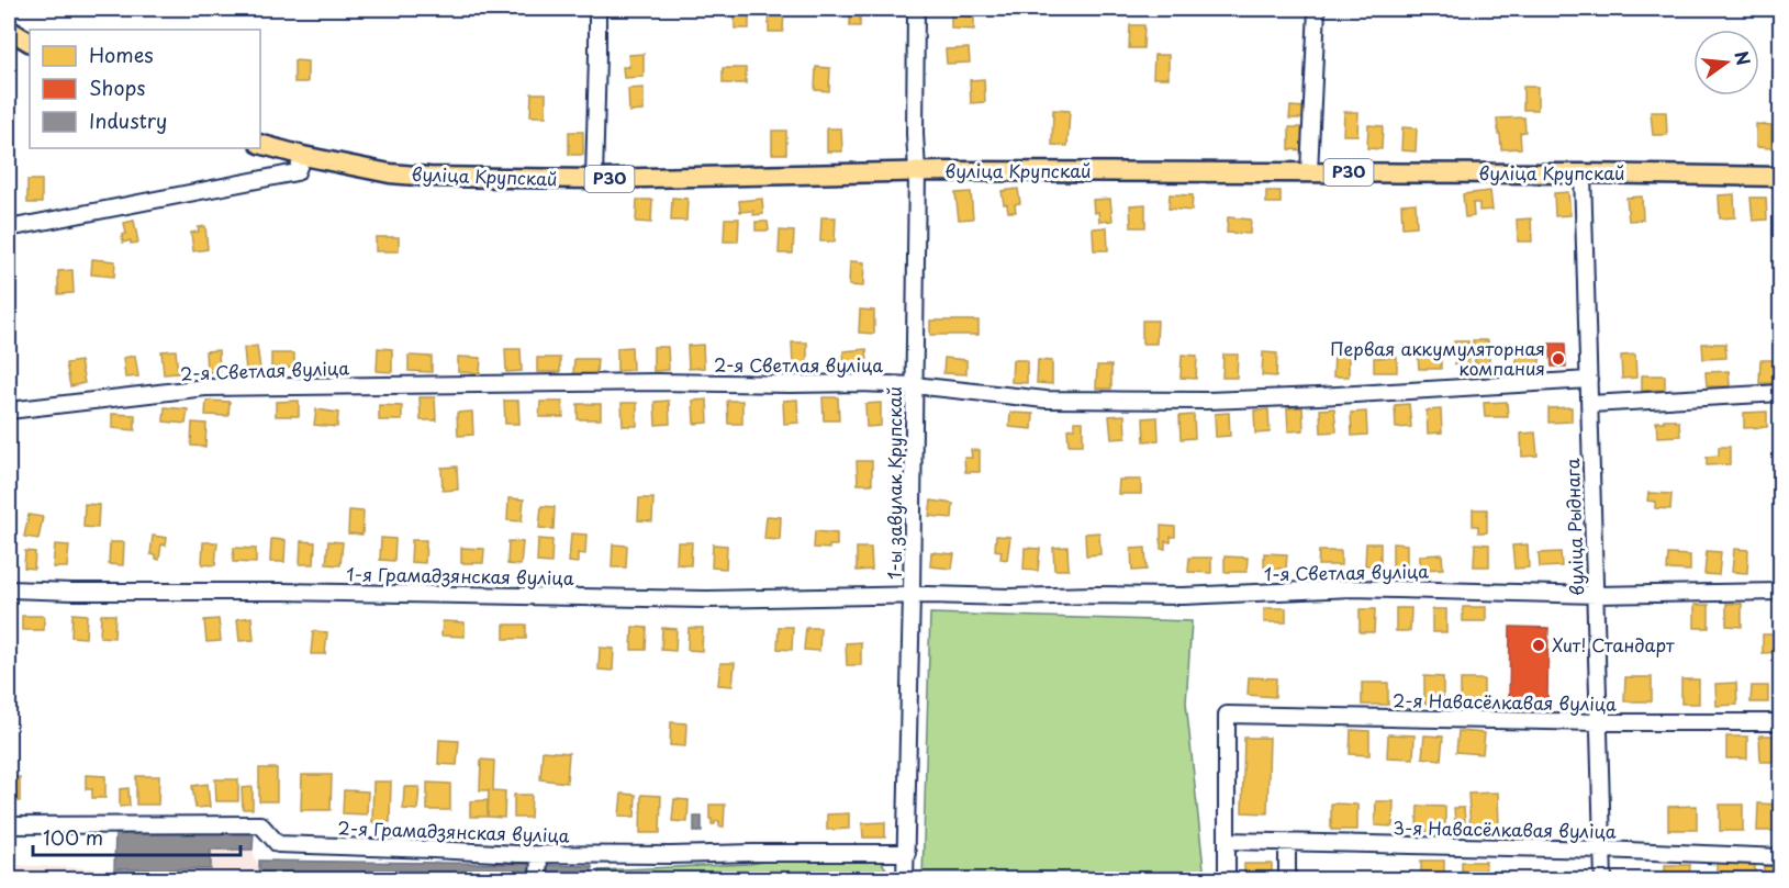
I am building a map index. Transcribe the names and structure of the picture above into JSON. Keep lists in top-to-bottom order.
{
  "streets": {
    "main road": ["вуліца Крупскай", "Р30"],
    "street": [
      "2-я Светлая вуліца",
      "1-ы завулак Крупскай",
      "вуліца Рыднага",
      "1-я Светлая вуліца",
      "1-я Грамадзянская вуліца",
      "2-я Навасёлкавая вуліца",
      "3-я Навасёлкавая вуліца",
      "2-я Грамадзянская вуліца"
    ]
  },
  "crossings": [
    ["вуліца Крупскай", "1-ы завулак Крупскай"],
    ["вуліца Крупскай", "вуліца Рыднага"],
    ["2-я Светлая вуліца", "1-ы завулак Крупскай"],
    ["2-я Светлая вуліца", "вуліца Рыднага"],
    ["1-ы завулак Крупскай", "1-я Светлая вуліца"],
    ["1-ы завулак Крупскай", "1-я Грамадзянская вуліца"],
    ["1-ы завулак Крупскай", "2-я Грамадзянская вуліца"],
    ["вуліца Рыднага", "1-я Светлая вуліца"],
    ["вуліца Рыднага", "2-я Навасёлкавая вуліца"],
    ["вуліца Рыднага", "3-я Навасёлкавая вуліца"],
    ["1-я Светлая вуліца", "1-я Грамадзянская вуліца"],
    ["2-я Навасёлкавая вуліца", "3-я Навасёлкавая вуліца"]
  ],
  "places": ["Первая аккумуляторная компания", "Хит! Стандарт"],
  "legend": ["Homes", "Shops", "Industry"],
  "scale_bar": "100 m",
  "north": "right"
}
